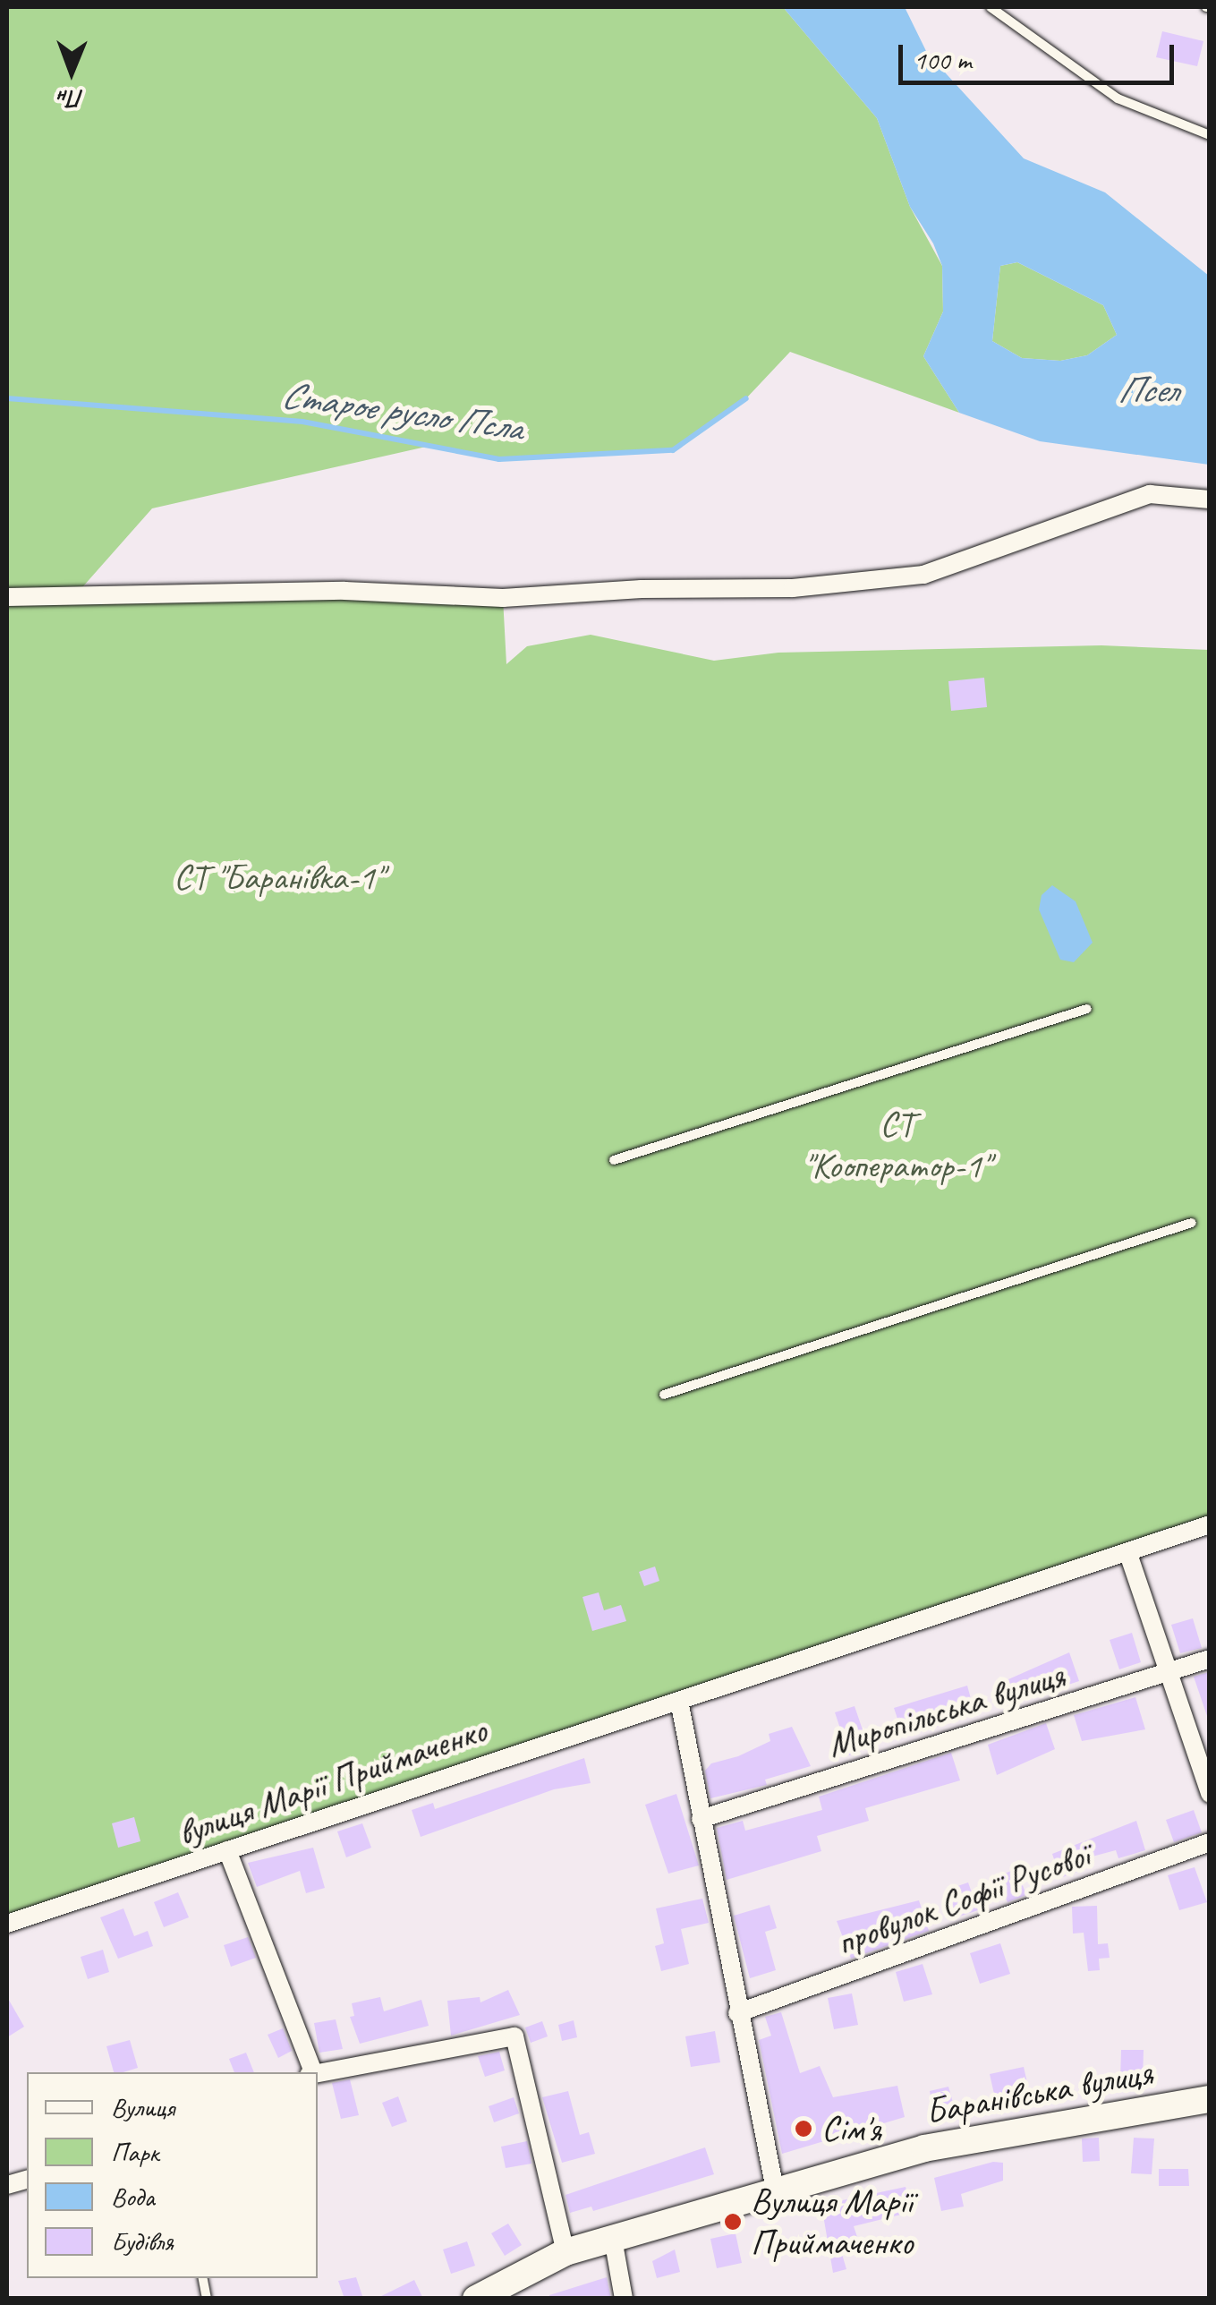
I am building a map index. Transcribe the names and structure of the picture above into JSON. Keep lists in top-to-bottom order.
{
  "streets": {
    "main road": ["Баранівська вулиця"],
    "street": ["Миропільська вулиця", "вулиця Марії Приймаченко", "провулок Софії Русової"]
  },
  "water": ["Псел", "Старое русло Псла"],
  "parks": ["СТ \"Баранівка-1\"", "СТ \"Кооператор-1\""],
  "places": ["Сім'я", "Вулиця Марії Приймаченко"],
  "legend": [
    "Вулиця",
    "Парк",
    "Вода",
    "Будівля"
  ],
  "scale_bar": "100 m",
  "north": "bottom"
}
